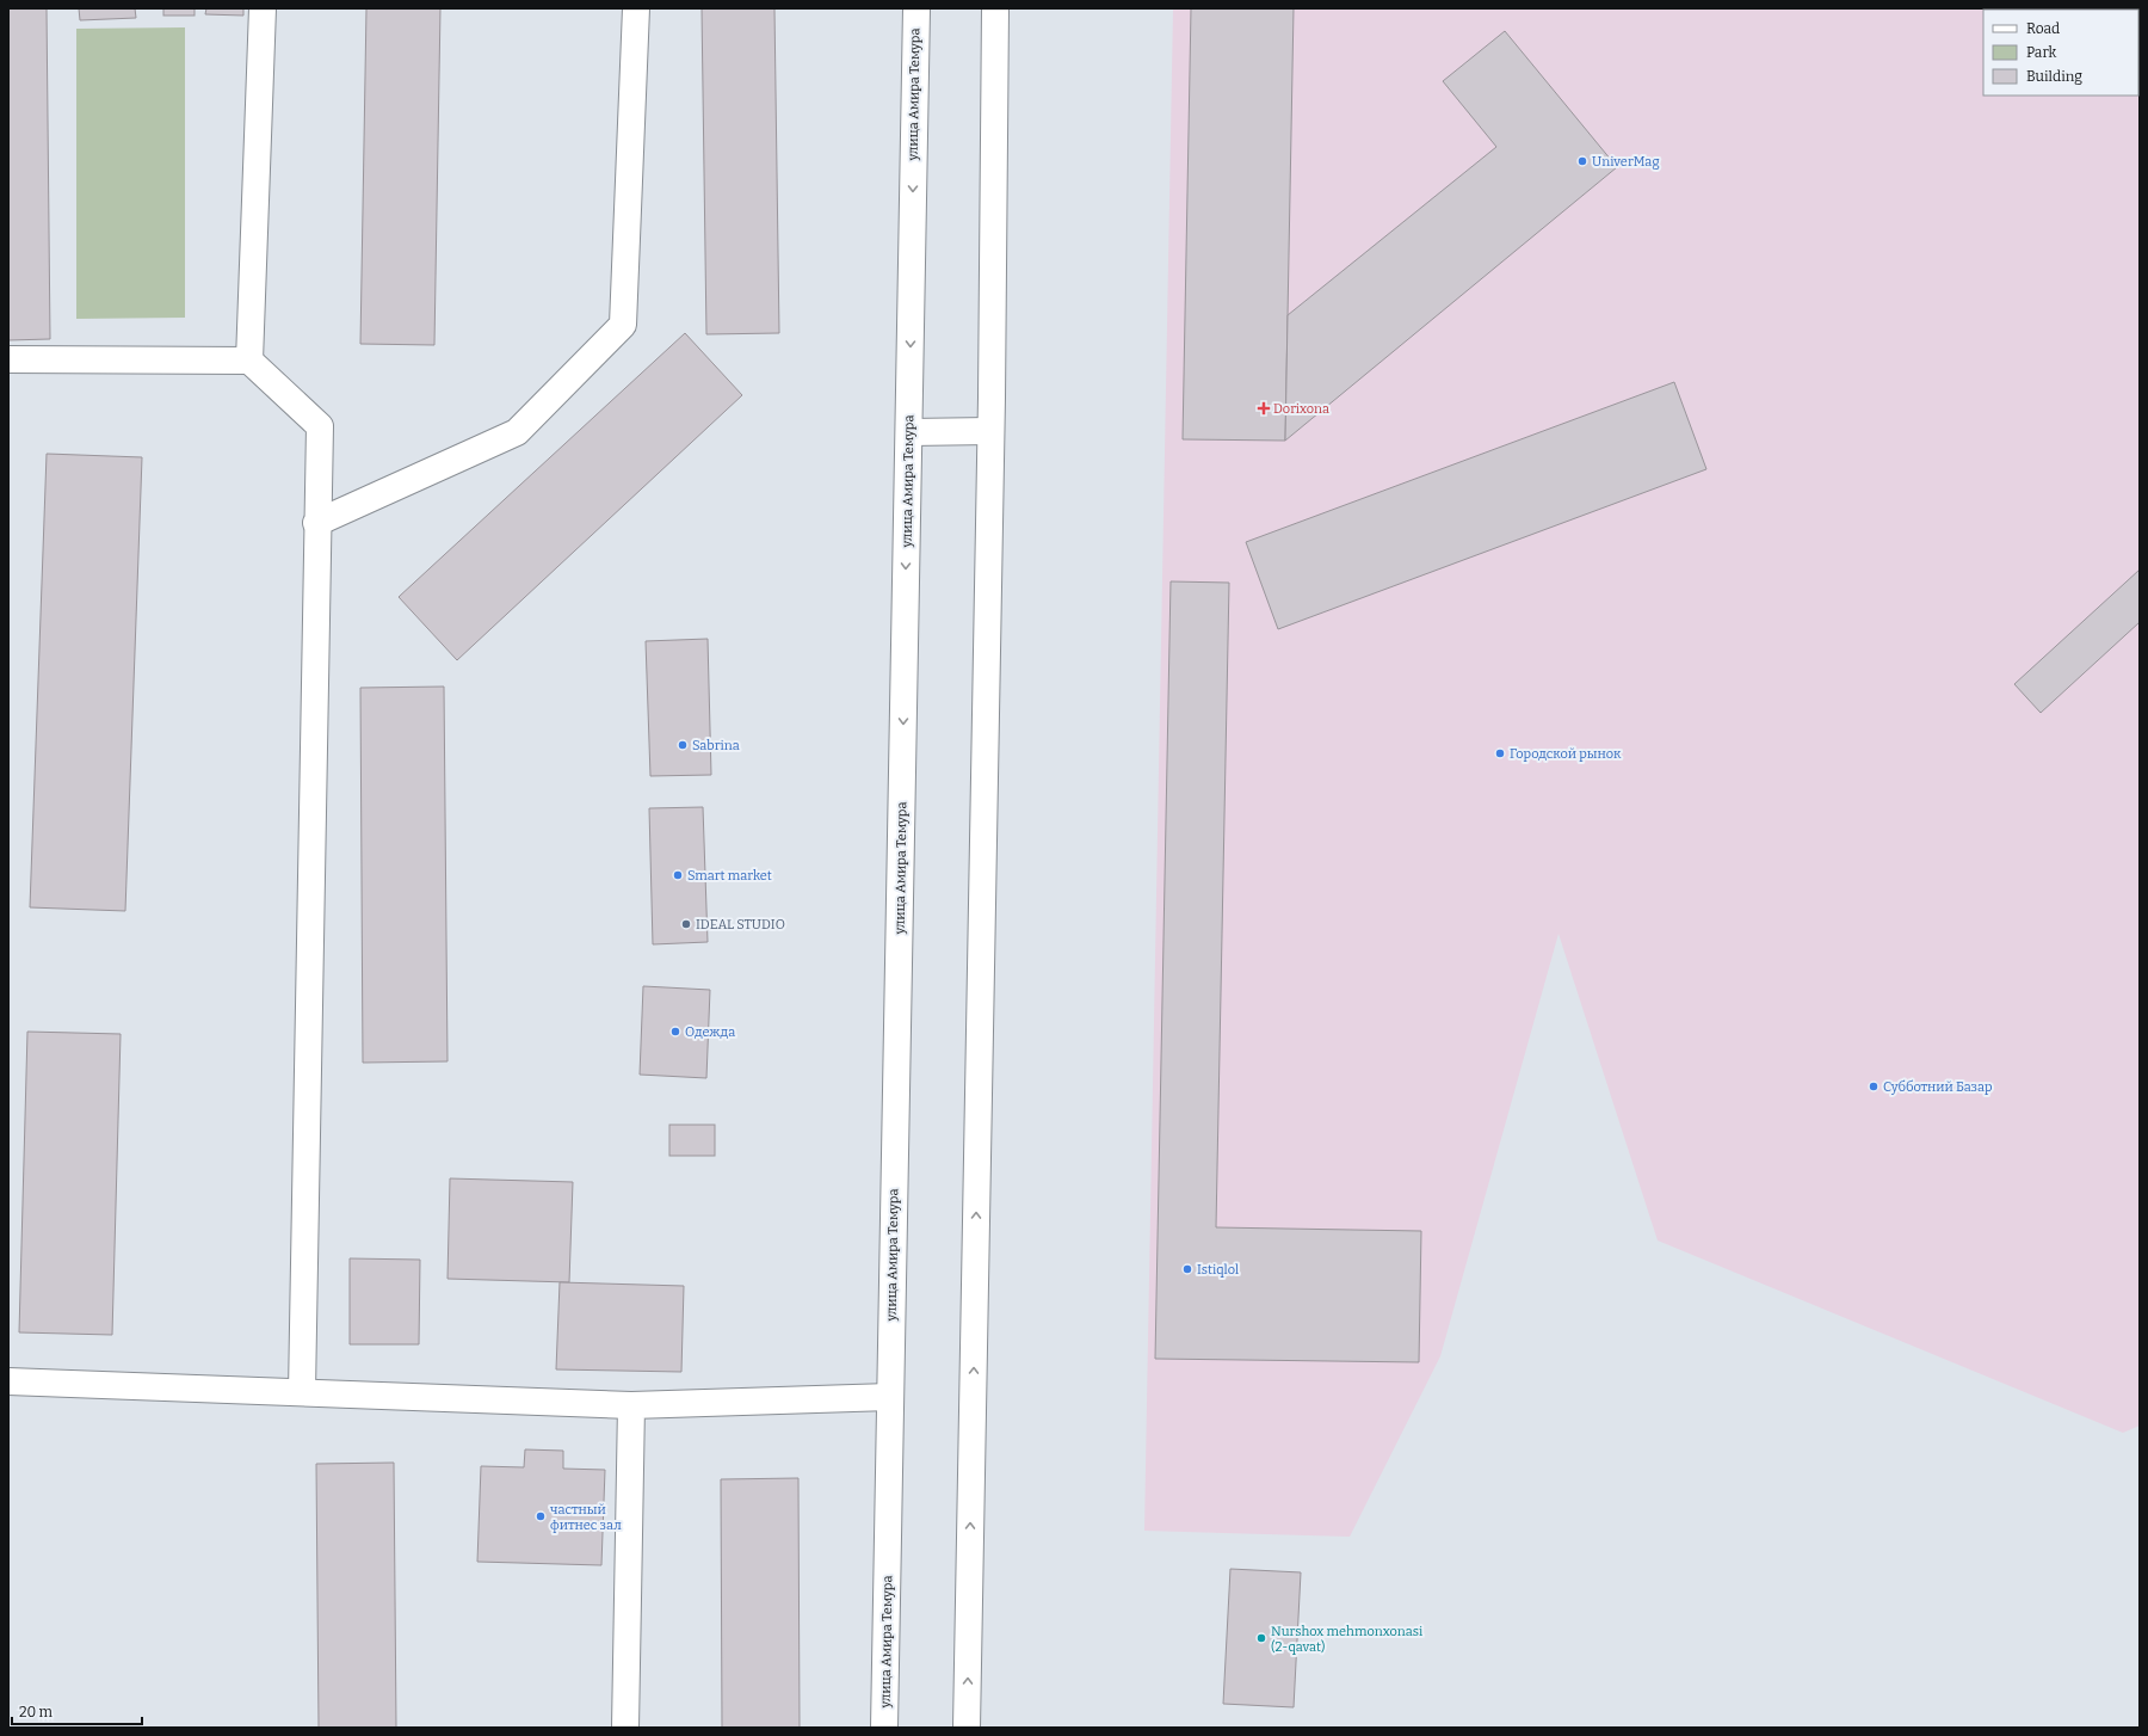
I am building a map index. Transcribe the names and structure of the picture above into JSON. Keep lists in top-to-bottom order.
{
  "streets": {
    "main road": ["улица Амира Темура"]
  },
  "places": {
    "other": [
      "UniverMag",
      "Sabrina",
      "Городской рынок",
      "Smart market",
      "IDEAL STUDIO",
      "Одежда",
      "Субботний Базар",
      "Istiqlol",
      "частный фитнес зал",
      "Nurshox mehmonxonasi (2-qavat)"
    ],
    "health": ["Dorixona"]
  },
  "legend": ["Road", "Park", "Building"],
  "scale_bar": "20 m"
}
